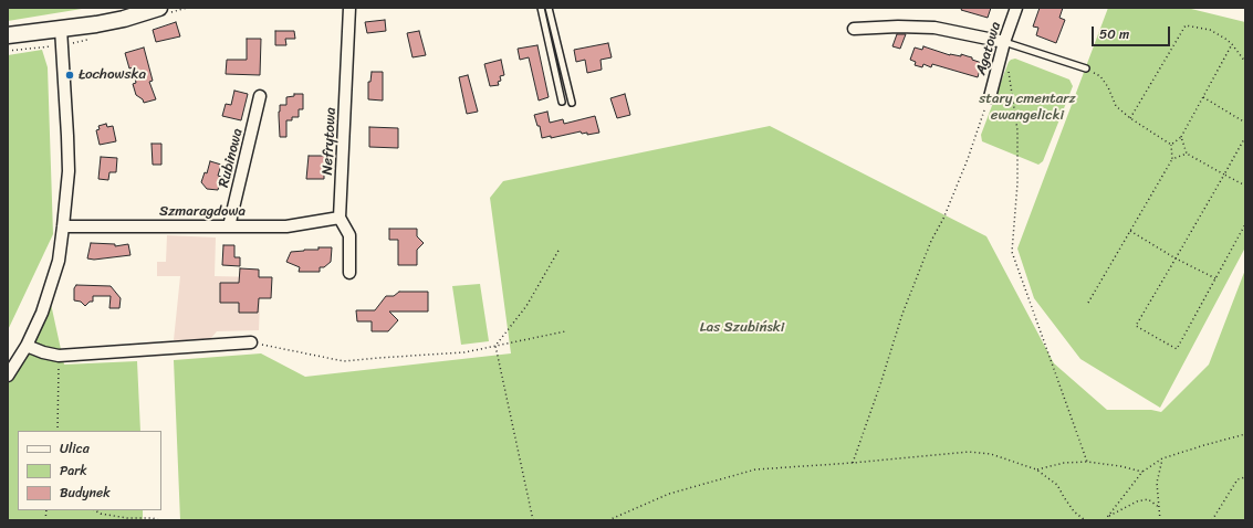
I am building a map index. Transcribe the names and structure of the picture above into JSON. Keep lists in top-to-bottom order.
{
  "streets": {
    "street": [
      "Agatowa",
      "Nefrytowa",
      "Rubinowa",
      "Szmaragdowa"
    ]
  },
  "crossings": [
    ["Nefrytowa", "Szmaragdowa"],
    ["Rubinowa", "Szmaragdowa"]
  ],
  "parks": ["stary cmentarz ewangelicki", "Las Szubiński"],
  "places": ["Łochowska"],
  "legend": ["Ulica", "Park", "Budynek"],
  "scale_bar": "50 m"
}
